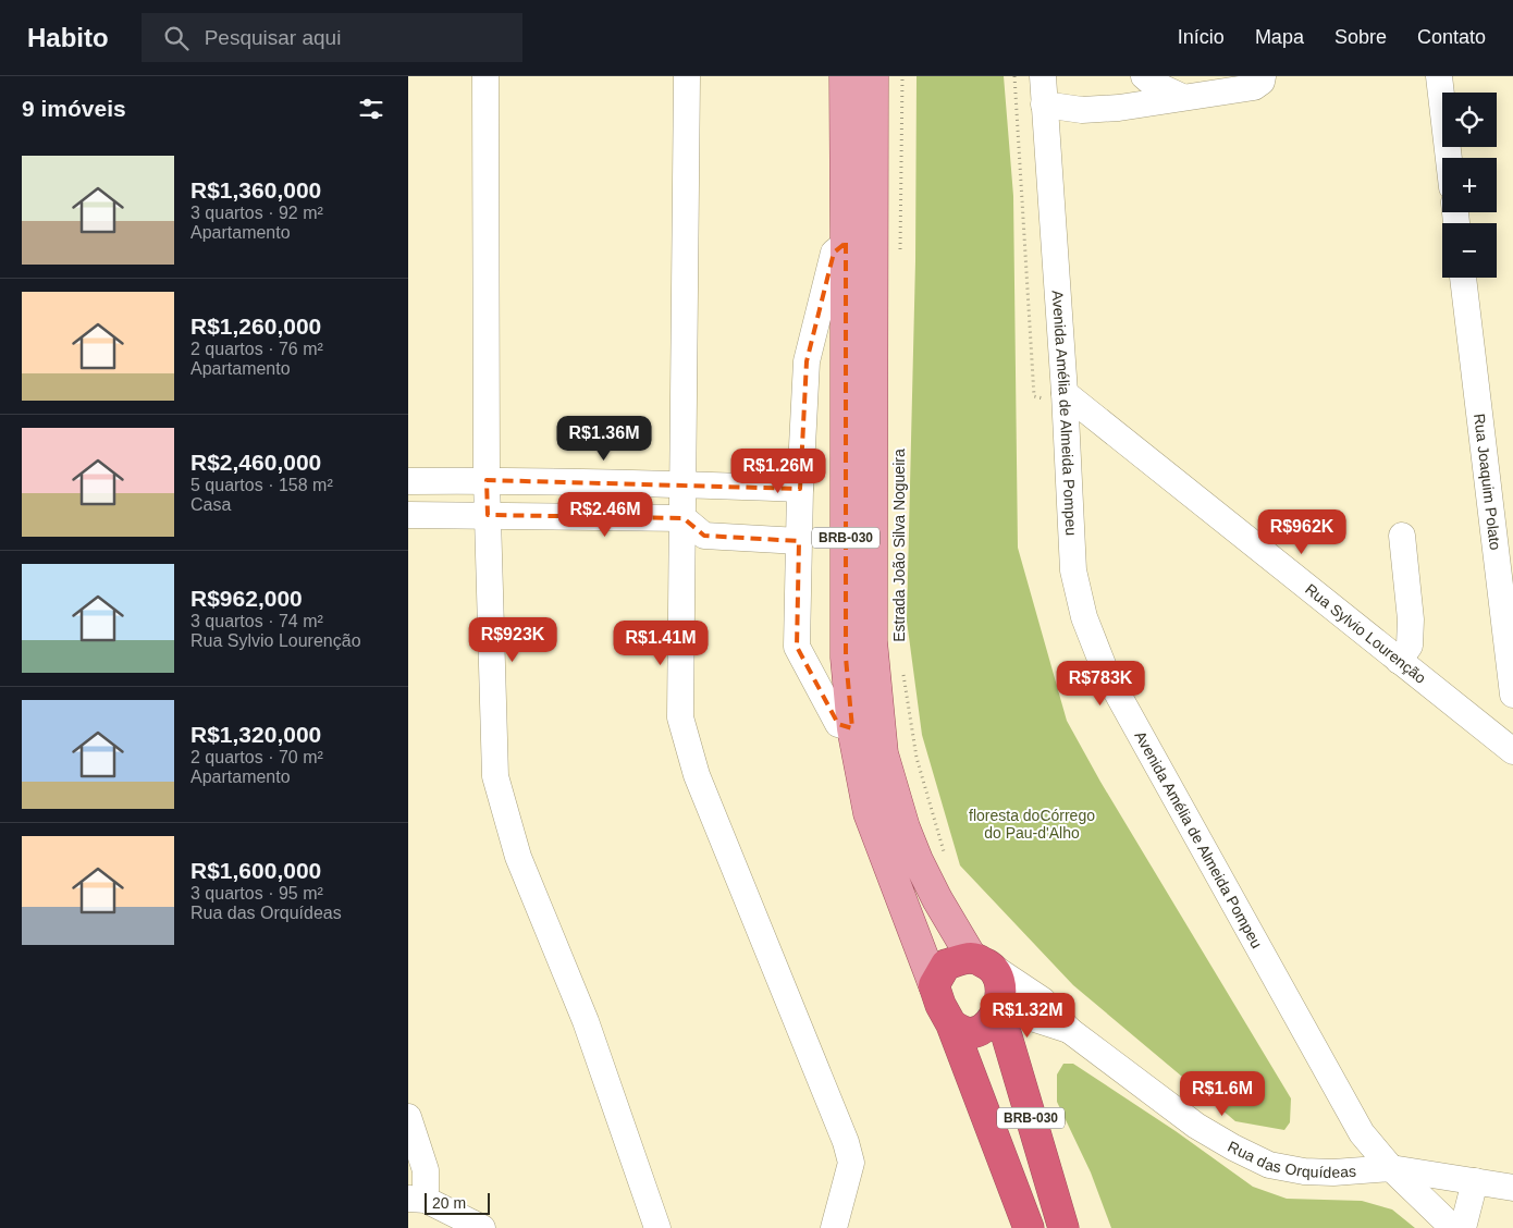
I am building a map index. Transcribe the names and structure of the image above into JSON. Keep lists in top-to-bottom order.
{
  "streets": {
    "highway": ["BRB-030"],
    "main road": ["Estrada João Silva Nogueira"],
    "street": [
      "Avenida Amélia de Almeida Pompeu",
      "Rua Joaquim Polato",
      "Rua Sylvio Lourenção",
      "Rua das Orquídeas"
    ]
  },
  "crossings": [
    ["Avenida Amélia de Almeida Pompeu", "Rua Sylvio Lourenção"],
    ["Avenida Amélia de Almeida Pompeu", "Rua das Orquídeas"],
    ["BRB-030", "Estrada João Silva Nogueira"],
    ["BRB-030", "Rua das Orquídeas"],
    ["Estrada João Silva Nogueira", "Rua das Orquídeas"]
  ],
  "parks": ["floresta doCórrego do Pau-d'Alho"],
  "scale_bar": "20 m",
  "page": {
    "header": "Habito",
    "search": "Pesquisar aqui",
    "nav": [
      "Início",
      "Mapa",
      "Sobre",
      "Contato"
    ],
    "heading": "9 imóveis",
    "map_buttons": ["+", "−"],
    "list": [
      {
        "name": "R$1,360,000",
        "note": "3 quartos · 92 m² · Apartamento"
      },
      {
        "name": "R$1,260,000",
        "note": "2 quartos · 76 m² · Apartamento"
      },
      {
        "name": "R$2,460,000",
        "note": "5 quartos · 158 m² · Casa"
      },
      {
        "name": "R$962,000",
        "note": "3 quartos · 74 m² · Rua Sylvio Lourenção"
      },
      {
        "name": "R$1,320,000",
        "note": "2 quartos · 70 m² · Apartamento"
      },
      {
        "name": "R$1,600,000",
        "note": "3 quartos · 95 m² · Rua das Orquídeas"
      }
    ],
    "price": [
      "R$1.36M",
      "R$1.26M",
      "R$2.46M",
      "R$962K",
      "R$923K",
      "R$1.41M",
      "R$783K",
      "R$1.32M",
      "R$1.6M"
    ],
    "scale": "20 m"
  }
}
